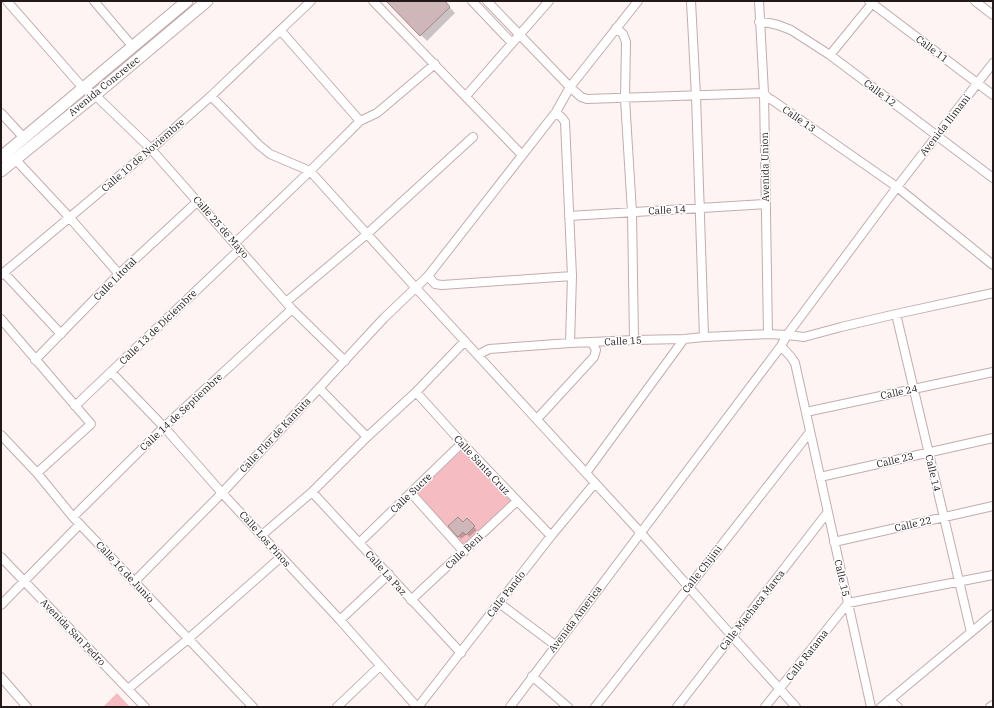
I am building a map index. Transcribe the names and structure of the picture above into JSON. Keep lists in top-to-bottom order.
{
  "streets": {
    "street": [
      "Calle 11",
      "Avenida Concretec",
      "Calle 12",
      "Calle 13",
      "Avenida Ilimani",
      "Calle 10 de Noviembre",
      "Avenida Union",
      "Calle 14",
      "Calle 25 de Mayo",
      "Calle Litotal",
      "Calle 13 de Diciembre",
      "Calle 15",
      "Calle 24",
      "Calle 14 de Septiembre",
      "Calle Flor de Kantuta",
      "Calle 23",
      "Calle Santa Cruz",
      "Calle Sucre",
      "Calle 22",
      "Calle Los Pinos",
      "Calle Beni",
      "Calle Chijini",
      "Calle 16 de Junio",
      "Calle La Paz",
      "Calle Pando",
      "Calle Machaca Marca",
      "Avenida America",
      "Avenida San Pedro",
      "Calle Ratama"
    ]
  },
  "crossings": [
    ["Calle 11", "Avenida Ilimani"],
    ["Avenida Concretec", "Calle 25 de Mayo"],
    ["Calle 12", "Avenida Ilimani"],
    ["Calle 12", "Avenida Union"],
    ["Calle 13", "Avenida Ilimani"],
    ["Calle 13", "Avenida Union"],
    ["Avenida Ilimani", "Calle 15"],
    ["Avenida Ilimani", "Avenida America"],
    ["Calle 10 de Noviembre", "Calle 25 de Mayo"],
    ["Avenida Union", "Calle 14"],
    ["Avenida Union", "Calle 15"],
    ["Calle 14", "Calle 24"],
    ["Calle 14", "Calle 23"],
    ["Calle 14", "Calle 22"],
    ["Calle 25 de Mayo", "Calle Litotal"],
    ["Calle 25 de Mayo", "Calle 13 de Diciembre"],
    ["Calle 25 de Mayo", "Calle 14 de Septiembre"],
    ["Calle 25 de Mayo", "Calle Flor de Kantuta"],
    ["Calle 13 de Diciembre", "Calle Los Pinos"],
    ["Calle 15", "Calle 24"],
    ["Calle 15", "Calle 23"],
    ["Calle 15", "Calle 22"],
    ["Calle 15", "Calle Chijini"],
    ["Calle 15", "Calle Machaca Marca"],
    ["Calle 15", "Avenida America"],
    ["Calle 15", "Calle Ratama"],
    ["Calle 14 de Septiembre", "Calle Los Pinos"],
    ["Calle 14 de Septiembre", "Calle 16 de Junio"],
    ["Calle Flor de Kantuta", "Calle Los Pinos"],
    ["Calle Flor de Kantuta", "Calle 16 de Junio"],
    ["Calle Santa Cruz", "Calle Sucre"],
    ["Calle Santa Cruz", "Calle Beni"],
    ["Calle Santa Cruz", "Calle Pando"],
    ["Calle Sucre", "Calle La Paz"],
    ["Calle Los Pinos", "Calle Pando"],
    ["Calle Beni", "Calle La Paz"],
    ["Calle La Paz", "Calle Pando"]
  ]
}
